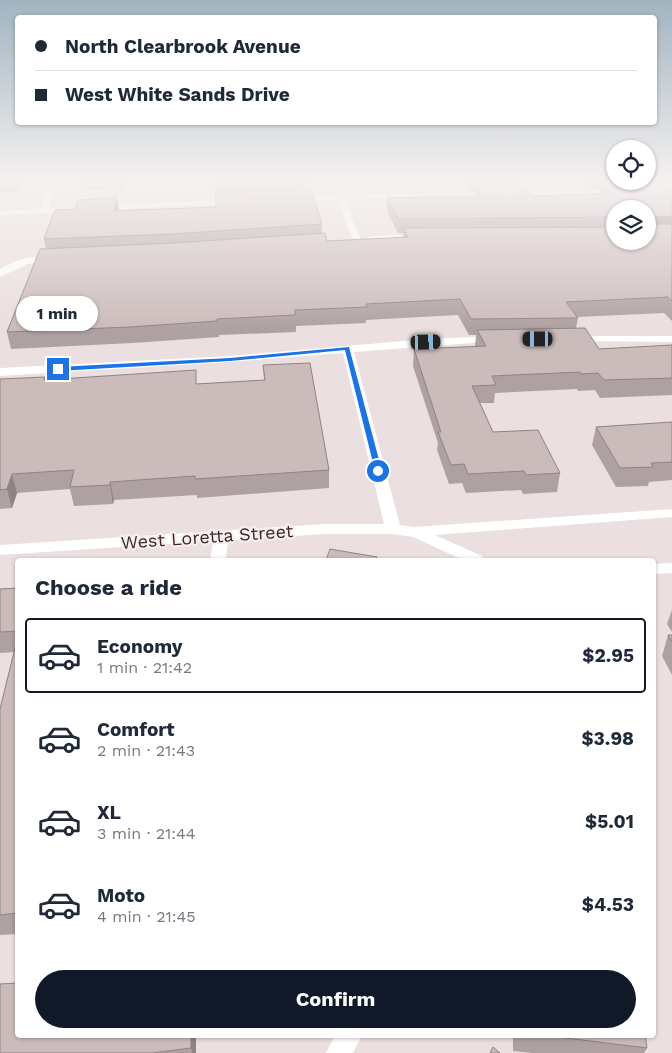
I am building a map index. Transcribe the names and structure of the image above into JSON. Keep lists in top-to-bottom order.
{
  "streets": {
    "street": ["West Loretta Street"]
  },
  "page": {
    "banner": ["North Clearbrook Avenue", "West White Sands Drive"],
    "bubble": "1 min",
    "heading": "Choose a ride",
    "list": [
      {
        "name": "Economy",
        "note": "1 min · 21:42",
        "value": "$2.95"
      },
      {
        "name": "Comfort",
        "note": "2 min · 21:43",
        "value": "$3.98"
      },
      {
        "name": "XL",
        "note": "3 min · 21:44",
        "value": "$5.01"
      },
      {
        "name": "Moto",
        "note": "4 min · 21:45",
        "value": "$4.53"
      }
    ],
    "buttons": "Confirm"
  }
}
